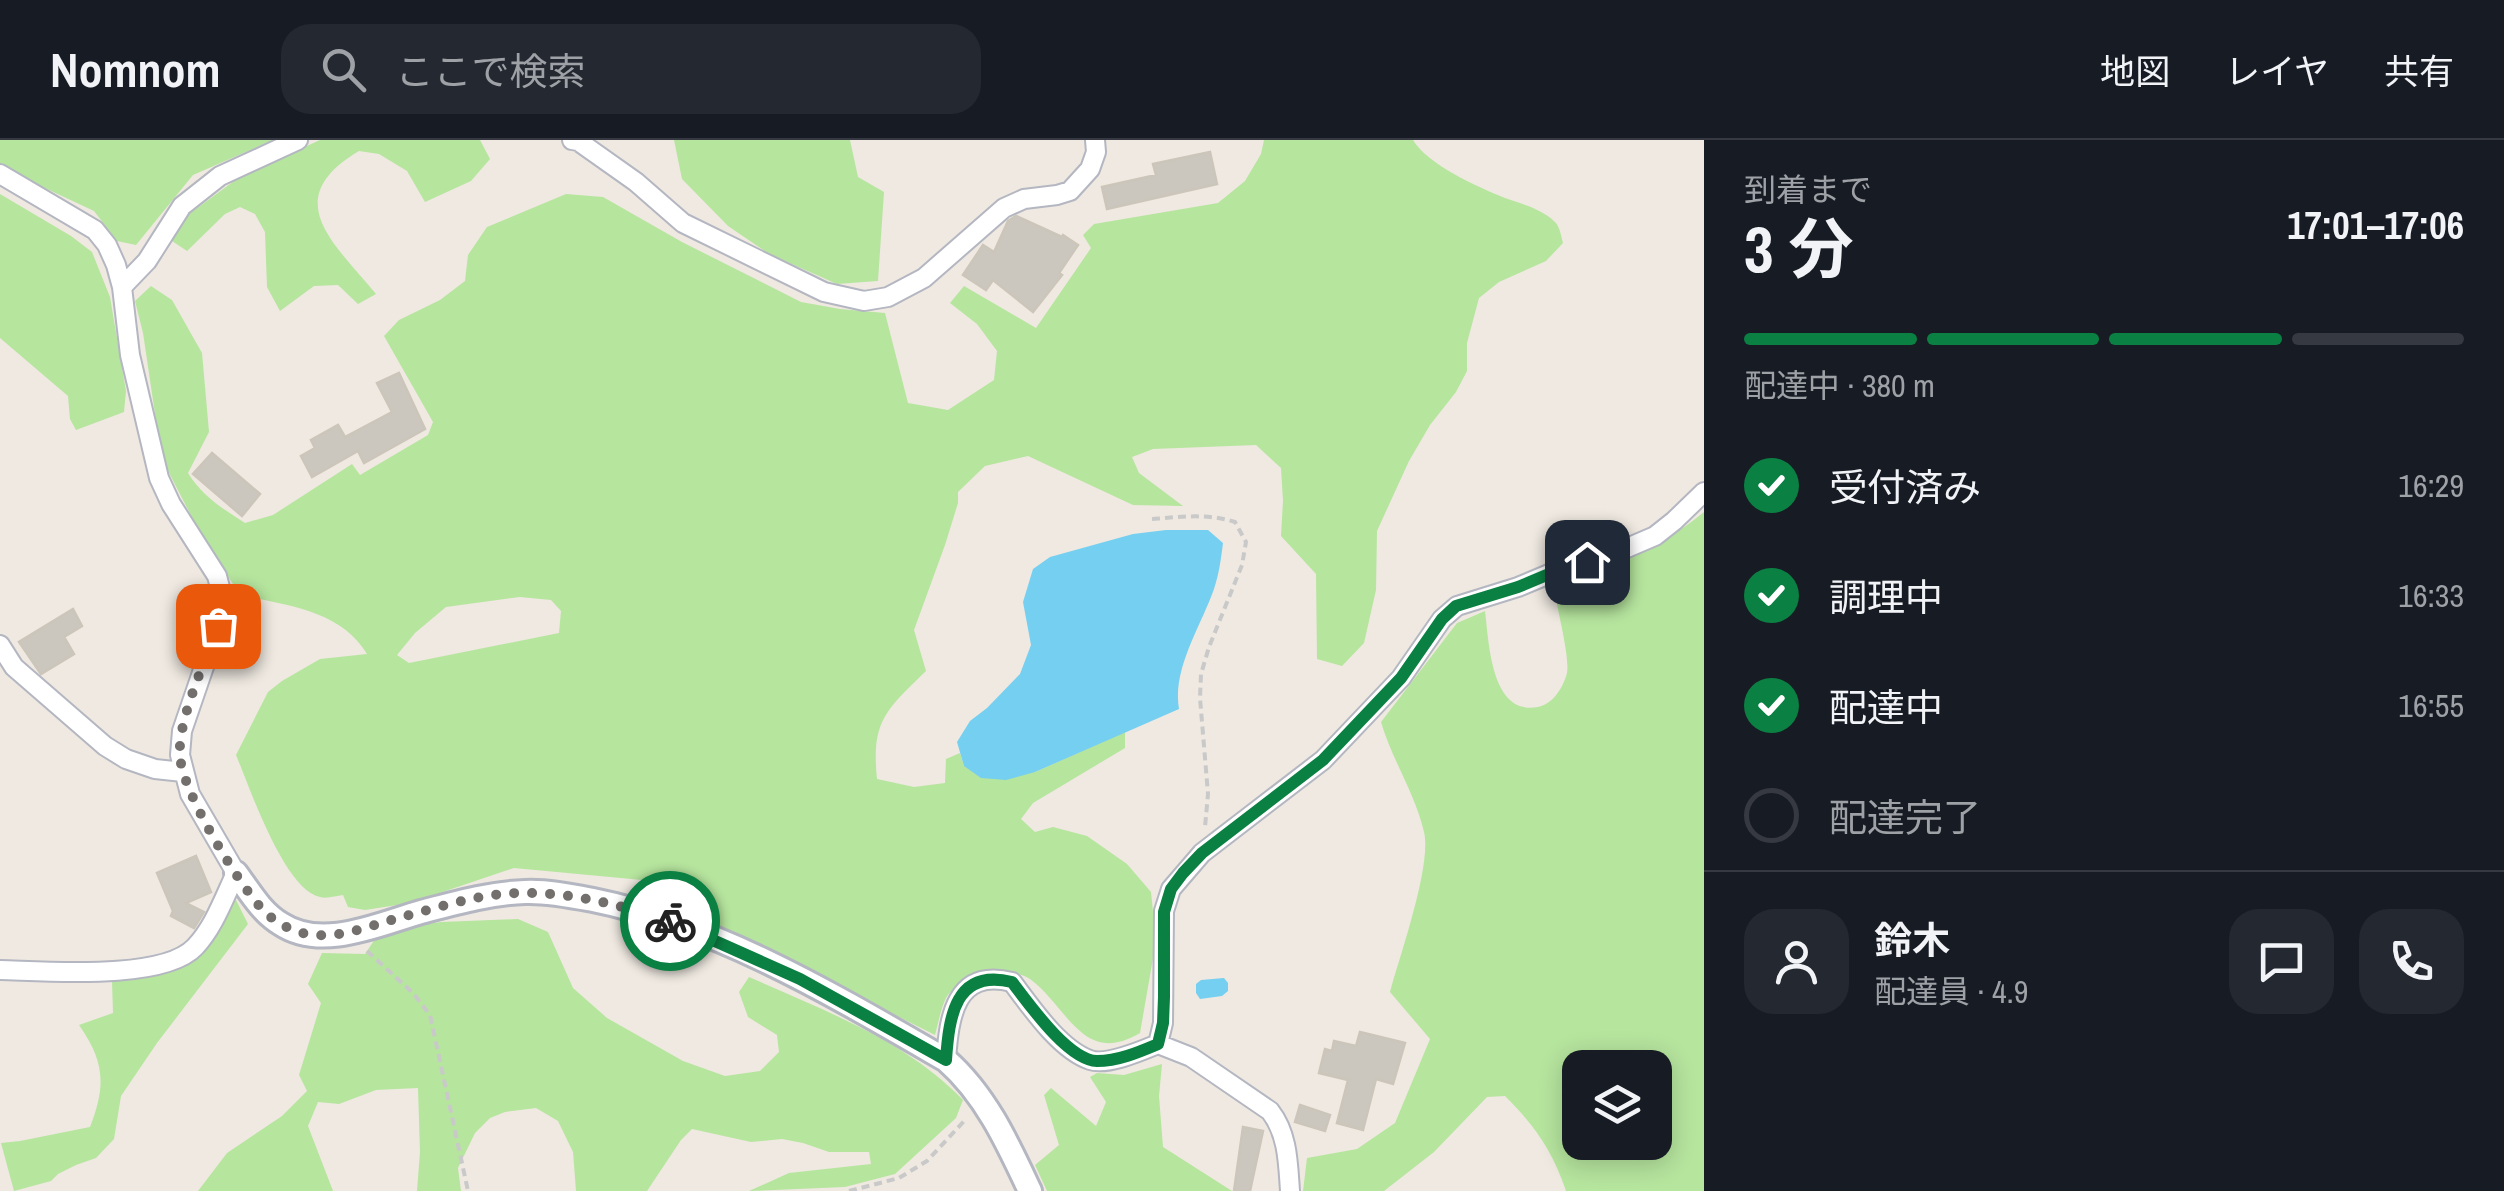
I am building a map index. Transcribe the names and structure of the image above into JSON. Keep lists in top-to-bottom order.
{
  "page": {
    "header": "Nomnom",
    "search": "ここで検索",
    "nav": ["地図", "レイヤ", "共有"],
    "heading": ["3 分", "到着まで", "17:01–17:06"],
    "panel": ["鈴木", "配達員 · 4.9"],
    "bar": "配達中 · 380 m",
    "list": [
      ["受付済み", "16:29"],
      ["調理中", "16:33"],
      ["配達中", "16:55"],
      "配達完了"
    ]
  }
}
